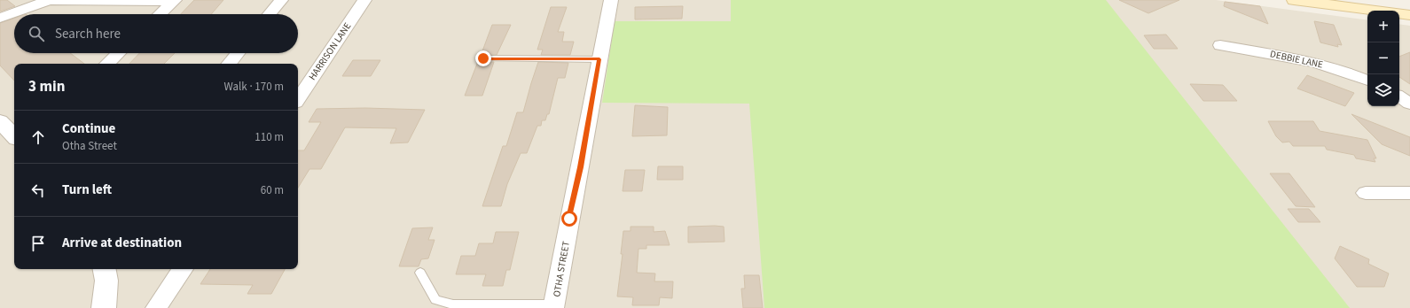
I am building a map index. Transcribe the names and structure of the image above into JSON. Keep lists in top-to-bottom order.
{
  "streets": {
    "street": ["HARRISON LANE", "DEBBIE LANE", "OTHA STREET"]
  },
  "page": {
    "map_buttons": ["+", "−"],
    "search": "Search here",
    "heading": ["3 min", "Walk · 170 m"],
    "list": [
      ["Continue", "Otha Street", "110 m"],
      ["Turn left", "60 m"],
      "Arrive at destination"
    ]
  }
}
